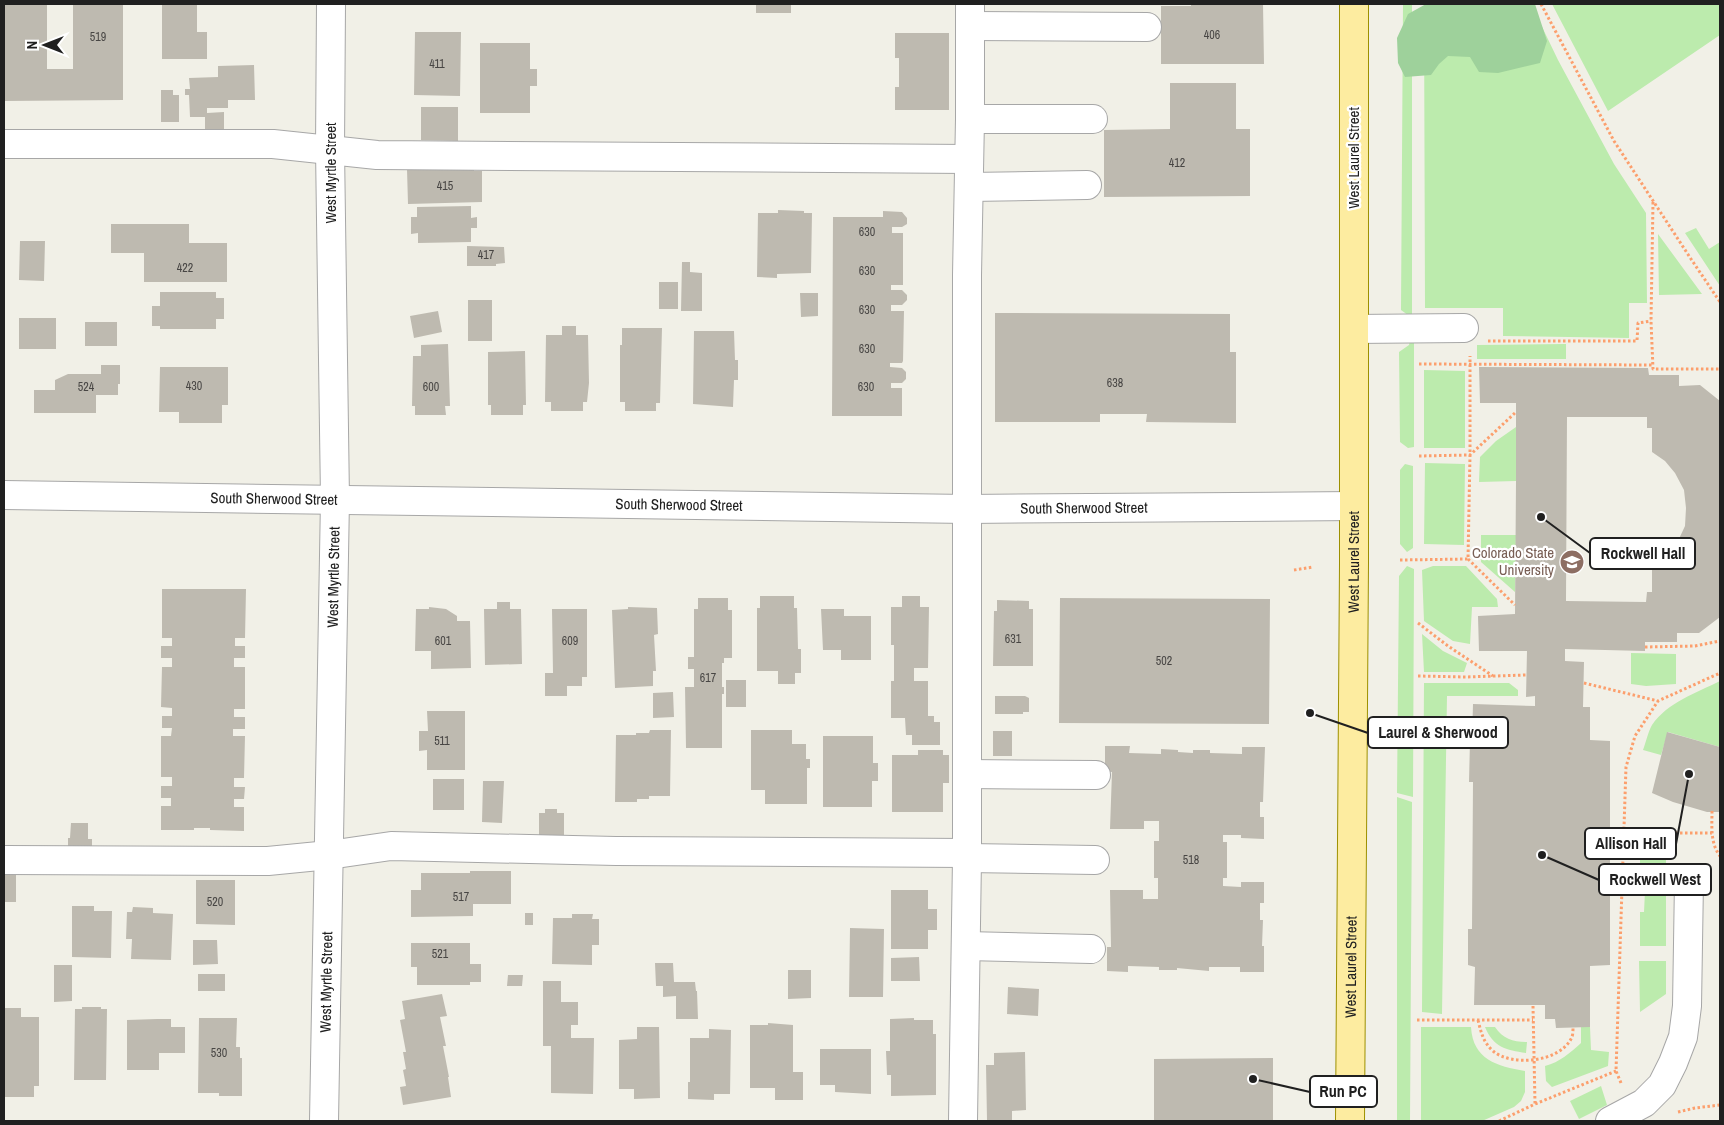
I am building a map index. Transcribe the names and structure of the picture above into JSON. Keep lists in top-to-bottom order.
{
  "streets": {
    "main road": ["West Laurel Street"],
    "street": ["West Myrtle Street", "South Sherwood Street"]
  },
  "crossings": [
    ["West Laurel Street", "South Sherwood Street"],
    ["West Myrtle Street", "South Sherwood Street"]
  ],
  "places": {
    "other": [
      "Rockwell Hall",
      "Laurel & Sherwood",
      "Allison Hall",
      "Rockwell West",
      "Run PC"
    ],
    "school or university": ["Colorado State University"]
  },
  "house_numbers": [
    "406",
    "519",
    "411",
    "412",
    "415",
    "630",
    "417",
    "422",
    "630",
    "630",
    "630",
    "638",
    "430",
    "524",
    "600",
    "630",
    "631",
    "601",
    "609",
    "502",
    "617",
    "511",
    "518",
    "517",
    "520",
    "521",
    "530"
  ],
  "north": "left"
}
